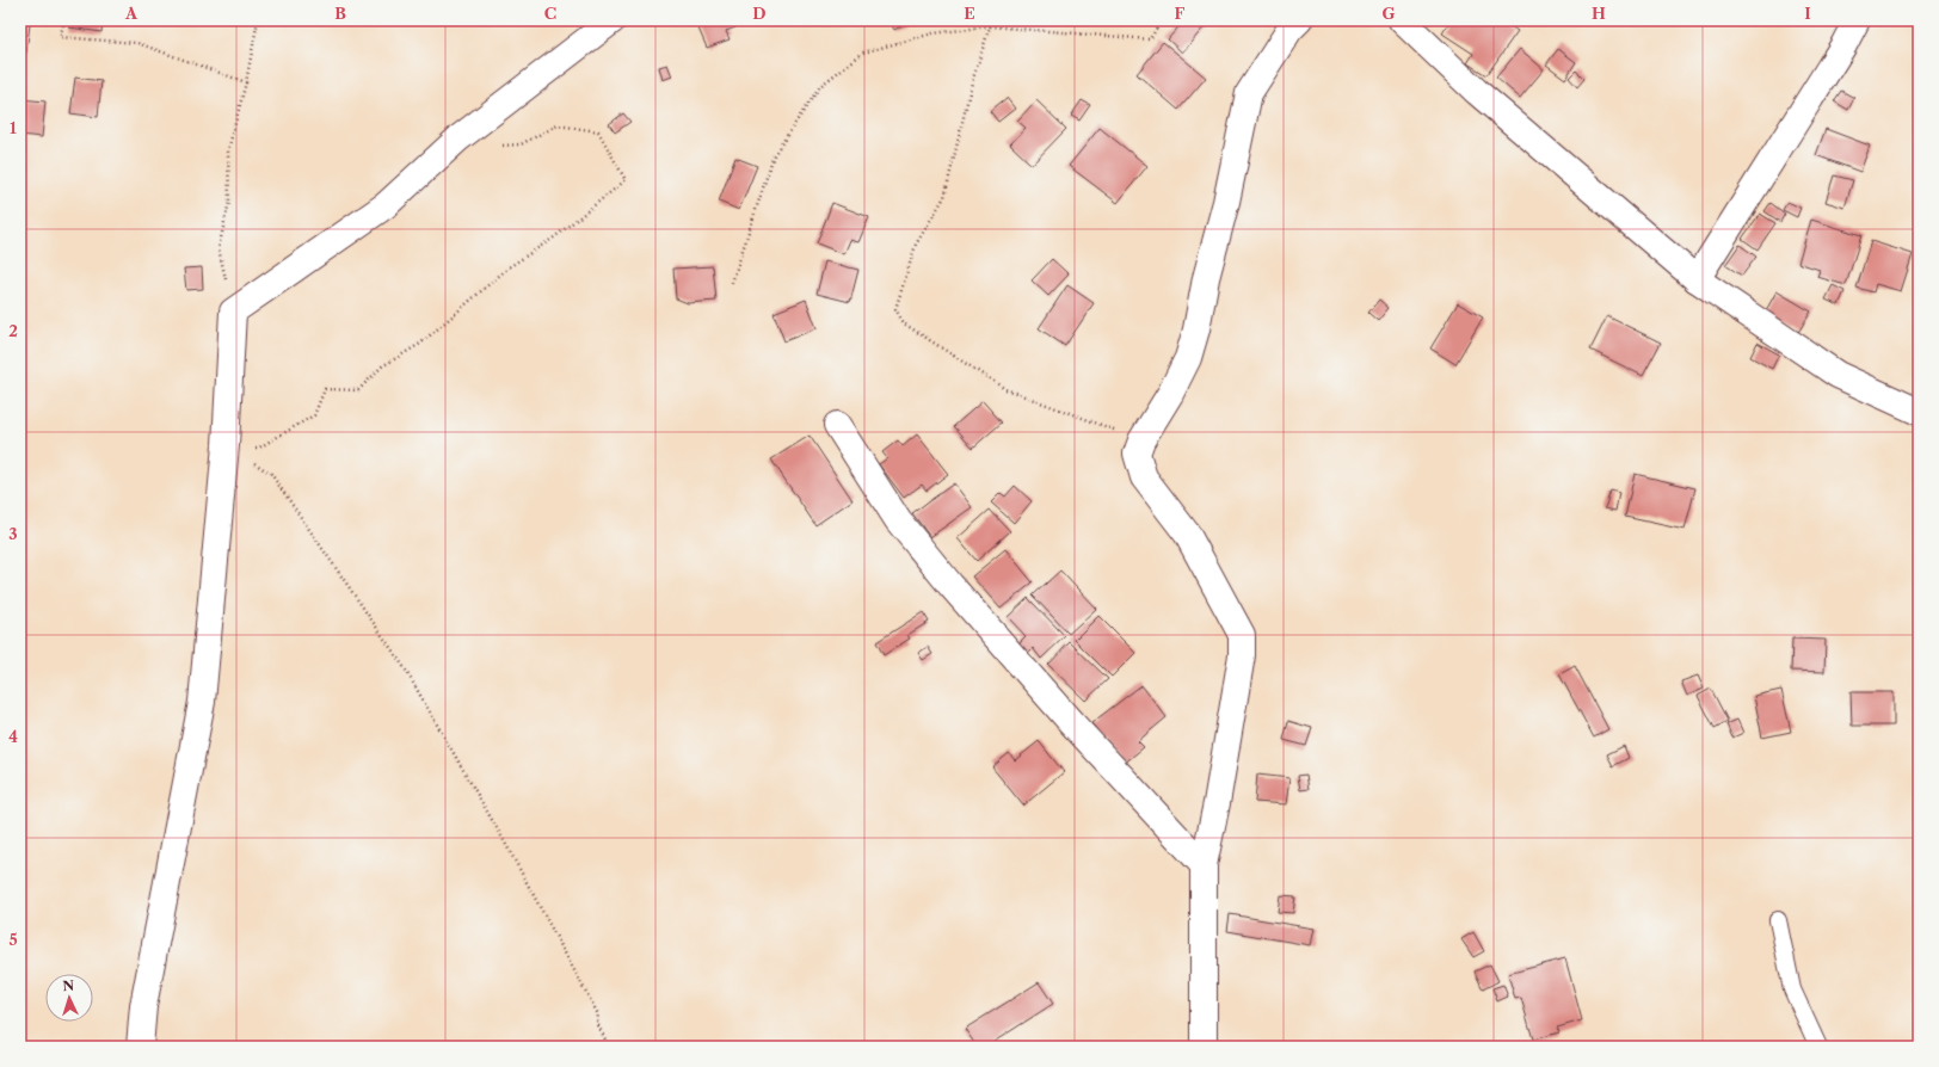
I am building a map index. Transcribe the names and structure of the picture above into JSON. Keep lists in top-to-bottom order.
{
  "north": "top",
  "grid": {
    "columns": [
      "A",
      "B",
      "C",
      "D",
      "E",
      "F",
      "G",
      "H",
      "I"
    ],
    "rows": [
      "1",
      "2",
      "3",
      "4",
      "5"
    ]
  }
}
